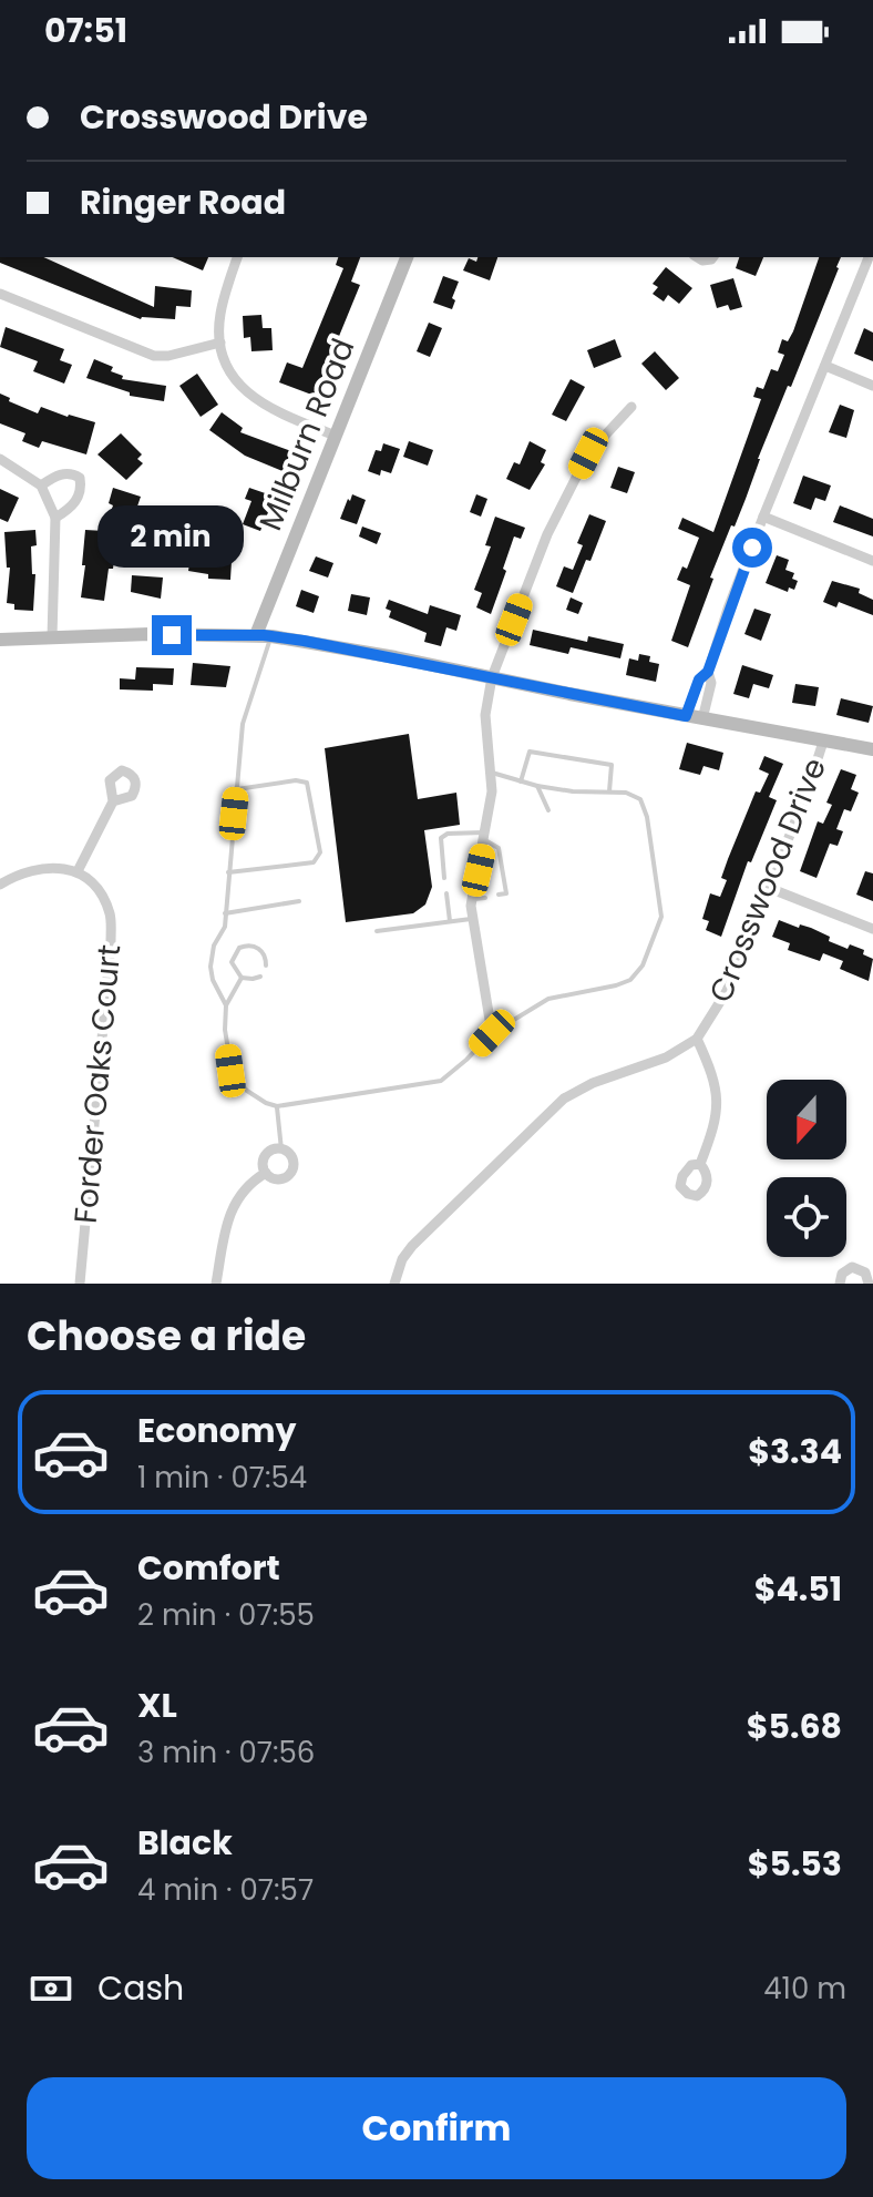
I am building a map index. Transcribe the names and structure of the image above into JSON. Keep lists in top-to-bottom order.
{
  "streets": {
    "street": ["Milburn Road", "Crosswood Drive", "Forder Oaks Court"]
  },
  "north": "bottom",
  "page": {
    "status": "07:51",
    "banner": ["Crosswood Drive", "Ringer Road"],
    "bubble": "2 min",
    "heading": "Choose a ride",
    "list": [
      {
        "name": "Economy",
        "note": "1 min · 07:54",
        "value": "$3.34"
      },
      {
        "name": "Comfort",
        "note": "2 min · 07:55",
        "value": "$4.51"
      },
      {
        "name": "XL",
        "note": "3 min · 07:56",
        "value": "$5.68"
      },
      {
        "name": "Black",
        "note": "4 min · 07:57",
        "value": "$5.53"
      }
    ],
    "pay": ["Cash", "410 m"],
    "buttons": "Confirm"
  }
}
